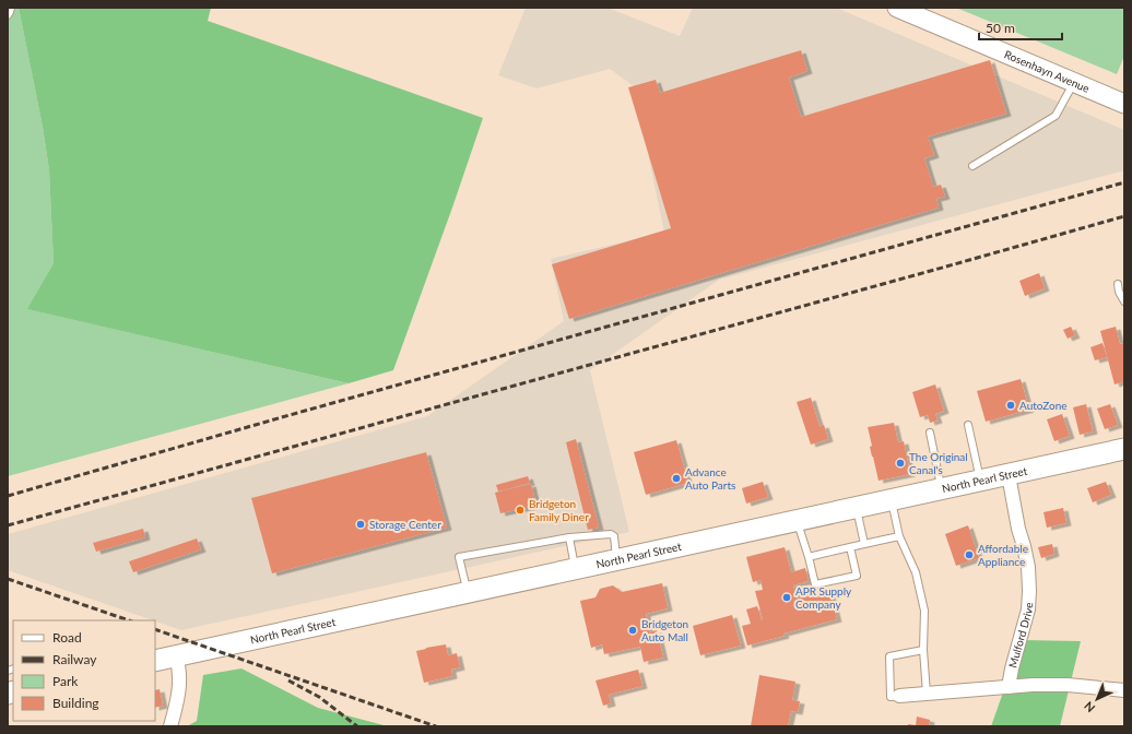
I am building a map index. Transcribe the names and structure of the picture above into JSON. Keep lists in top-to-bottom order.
{
  "streets": {
    "main road": ["North Pearl Street"],
    "street": ["Rosenhayn Avenue", "Mulford Drive"]
  },
  "crossings": [
    ["North Pearl Street", "Mulford Drive"]
  ],
  "places": [
    "AutoZone",
    "The Original Canal's",
    "Advance Auto Parts",
    "Bridgeton Family Diner",
    "Storage Center",
    "Affordable Appliance",
    "APR Supply Company",
    "Bridgeton Auto Mall"
  ],
  "legend": [
    "Road",
    "Railway",
    "Park",
    "Building"
  ],
  "scale_bar": "50 m",
  "north": "bottom left"
}
